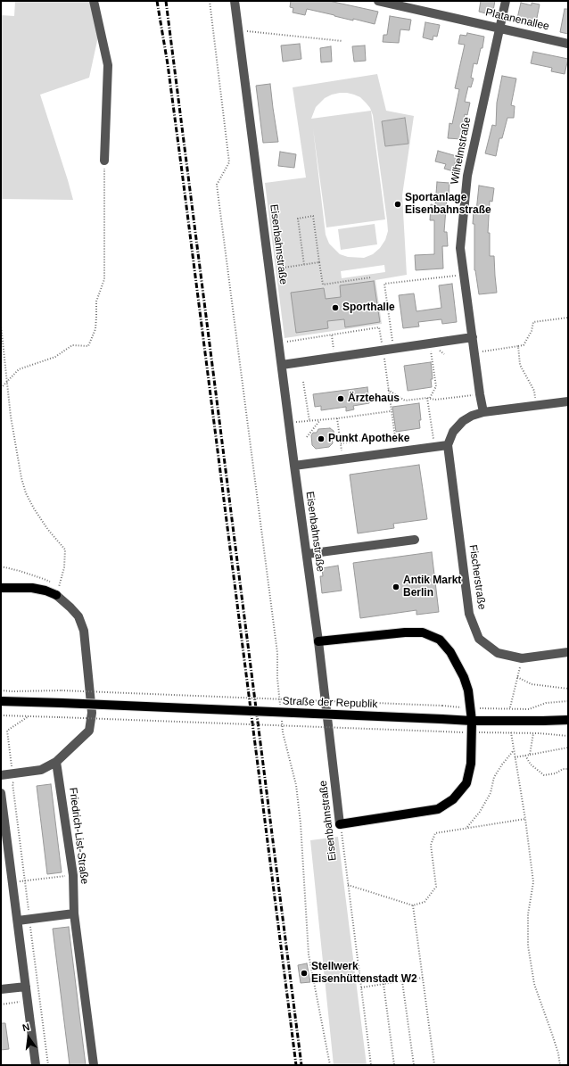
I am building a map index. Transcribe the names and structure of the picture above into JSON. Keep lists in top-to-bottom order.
{
  "streets": {
    "main road": ["Straße der Republik"],
    "street": [
      "Platanenallee",
      "Wilhelmstraße",
      "Eisenbahnstraße",
      "Fischerstraße",
      "Friedrich-List-Straße"
    ]
  },
  "crossings": [
    ["Platanenallee", "Wilhelmstraße"]
  ],
  "places": [
    "Sportanlage Eisenbahnstraße",
    "Sporthalle",
    "Ärztehaus",
    "Punkt Apotheke",
    "Antik Markt Berlin",
    "Stellwerk Eisenhüttenstadt W2"
  ],
  "north": "top"
}
